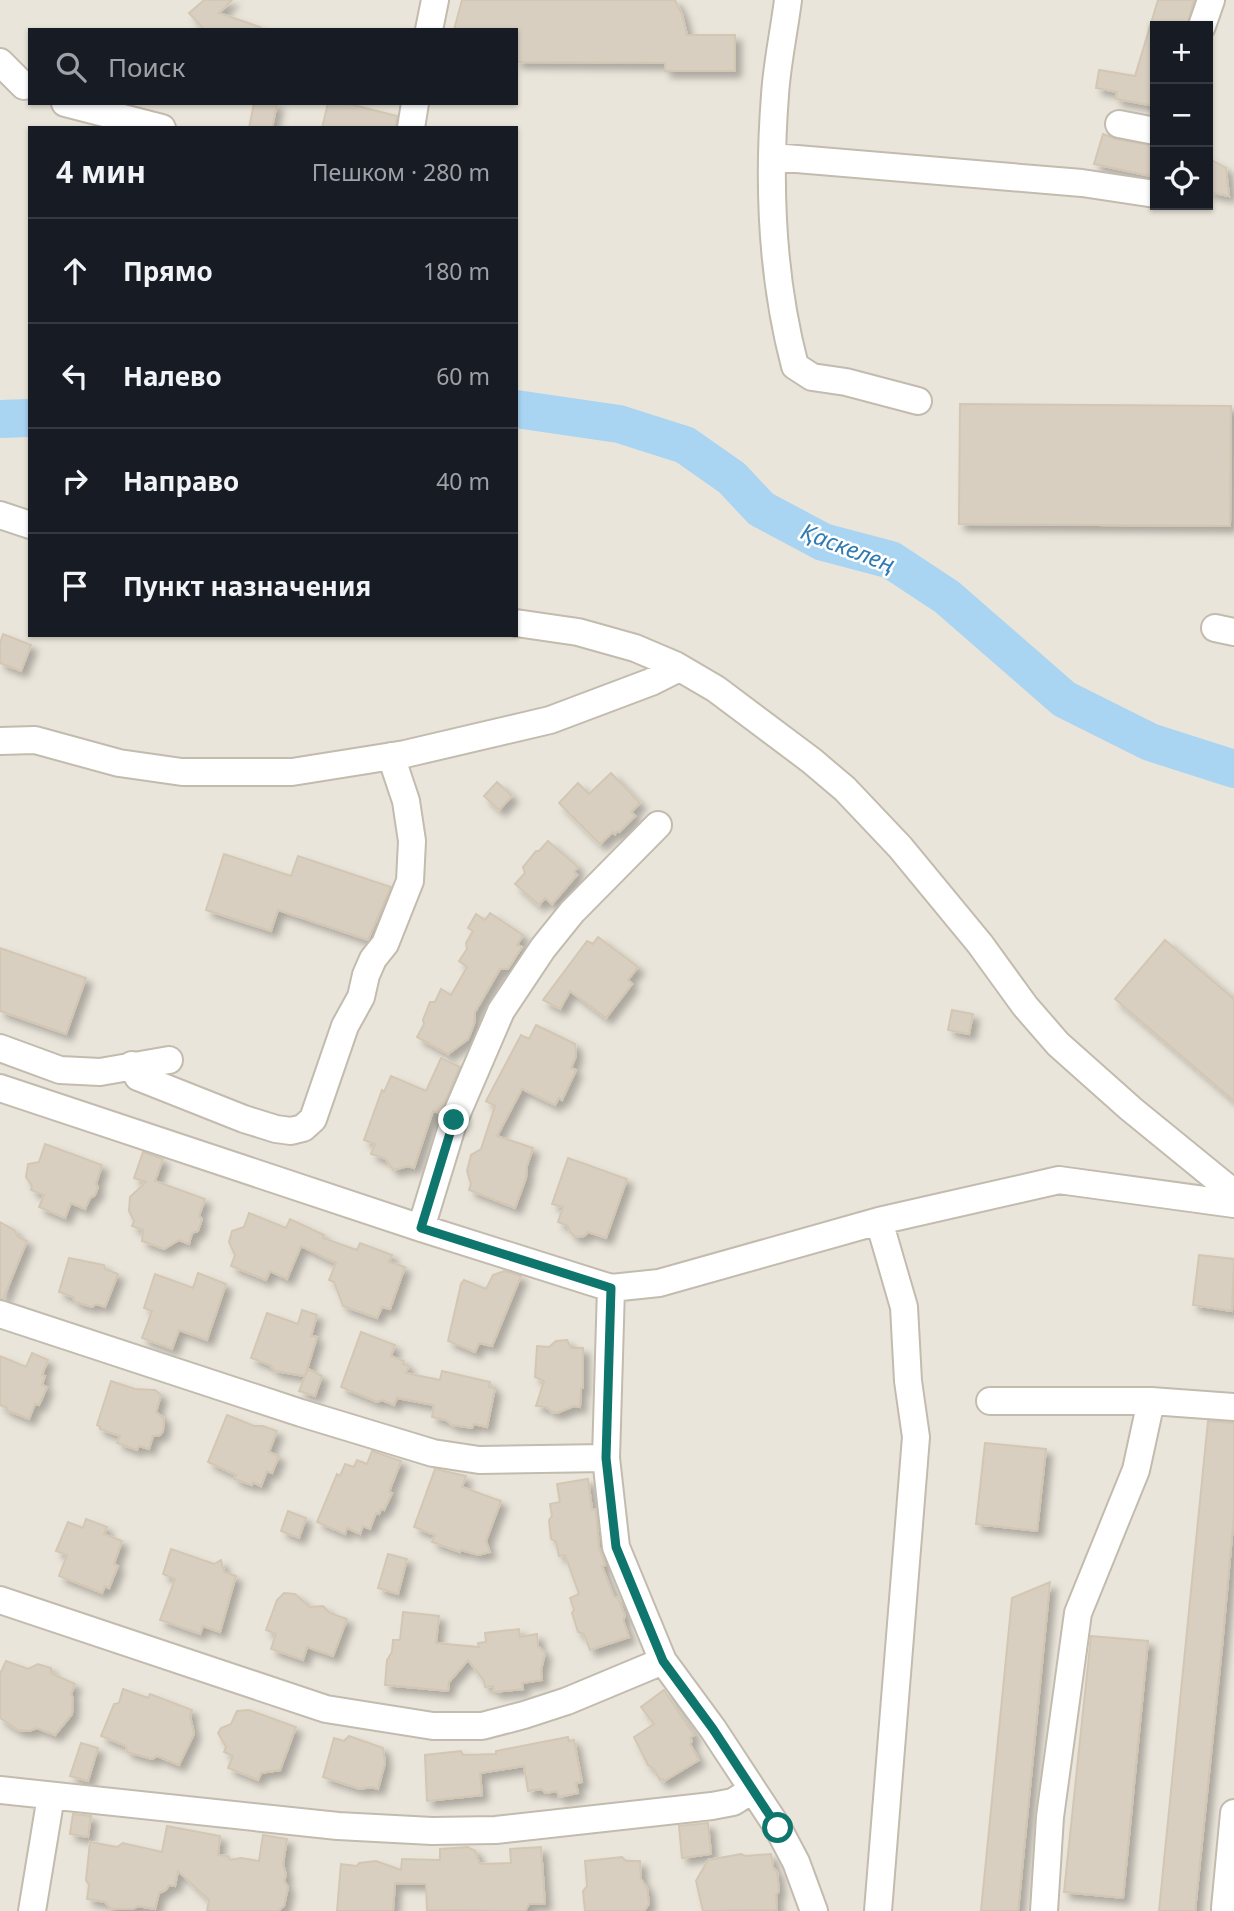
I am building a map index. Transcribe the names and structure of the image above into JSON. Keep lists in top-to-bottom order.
{
  "water": ["Қаскелең"],
  "page": {
    "map_buttons": ["+", "−"],
    "search": "Поиск",
    "heading": ["4 мин", "Пешком · 280 m"],
    "list": [
      ["Прямо", "180 m"],
      ["Налево", "60 m"],
      ["Направо", "40 m"],
      "Пункт назначения"
    ]
  }
}
